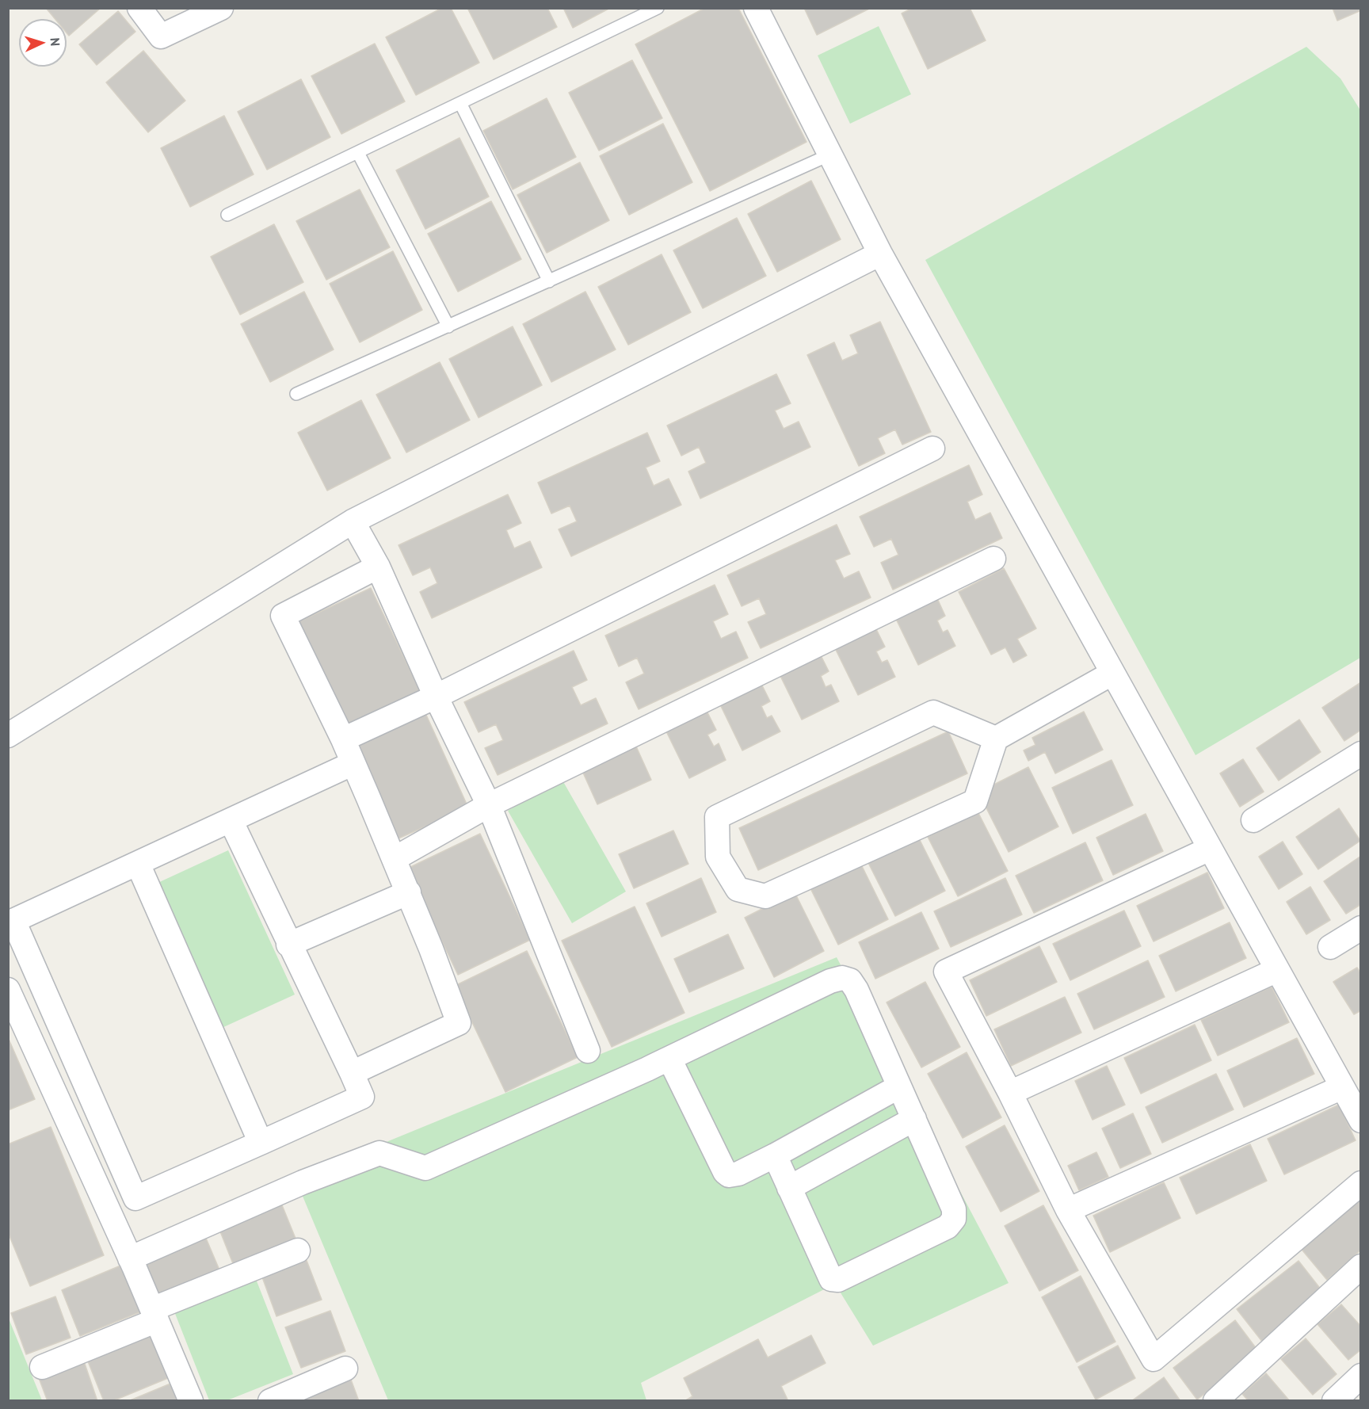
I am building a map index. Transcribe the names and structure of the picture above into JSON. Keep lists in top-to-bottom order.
{
  "north": "right"
}
